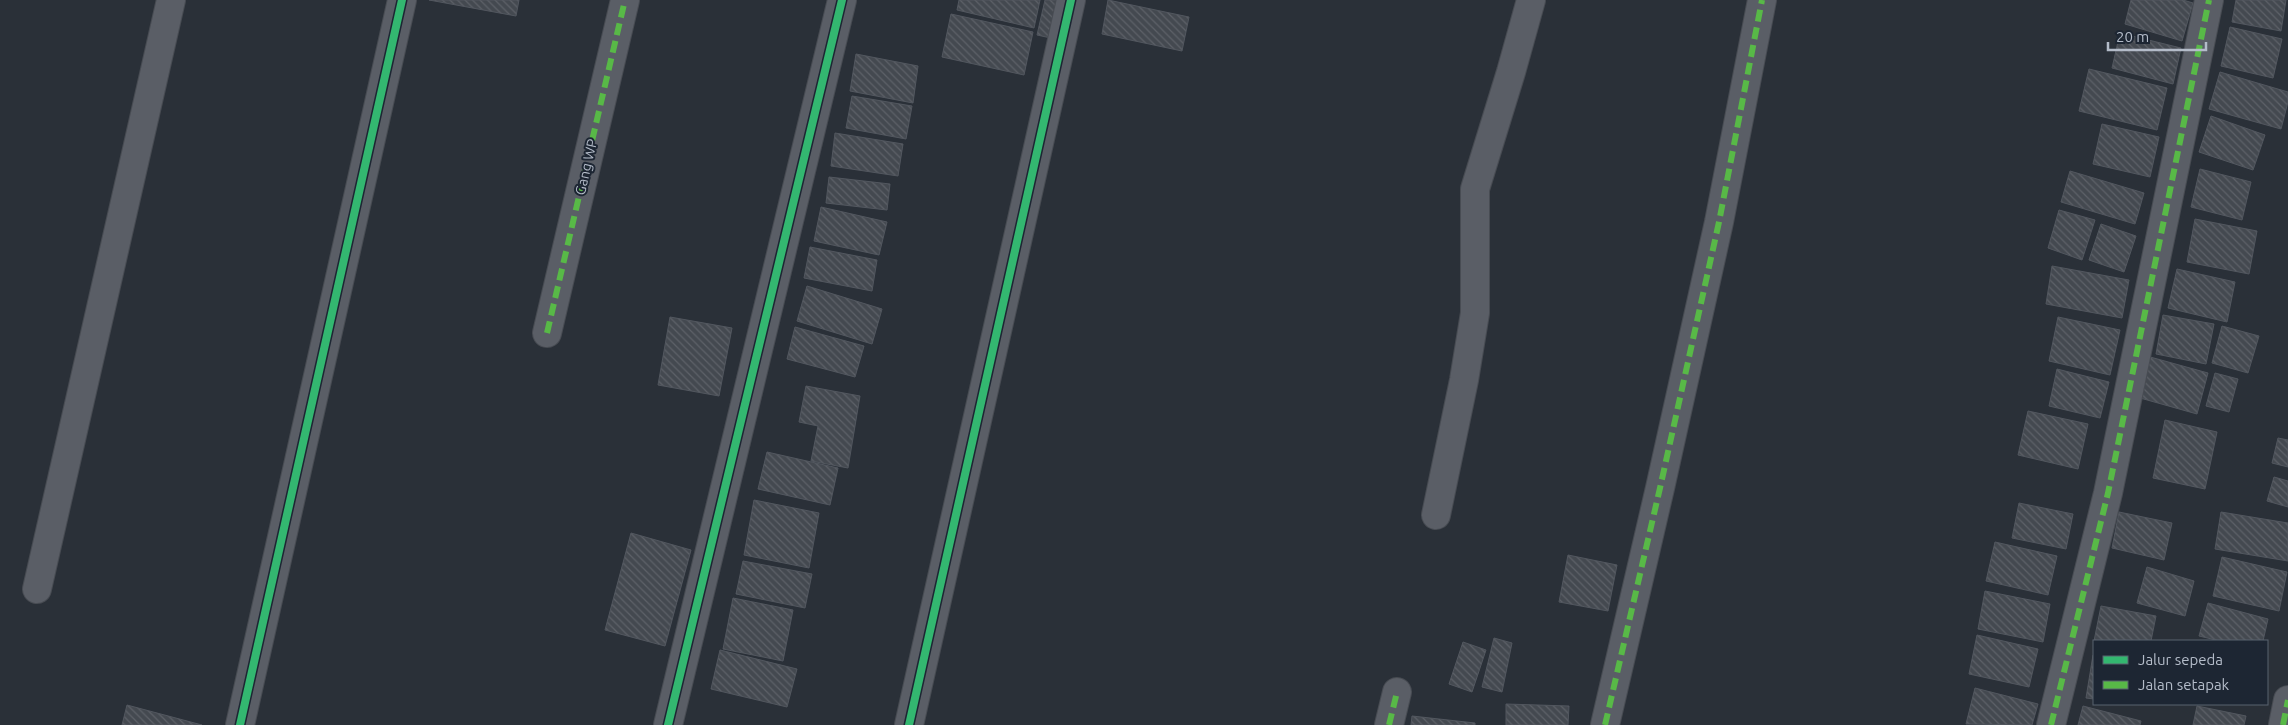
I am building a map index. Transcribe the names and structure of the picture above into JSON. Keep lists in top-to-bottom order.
{
  "streets": {
    "street": ["Gang WP"]
  },
  "legend": ["Jalur sepeda", "Jalan setapak"],
  "scale_bar": "20 m"
}
